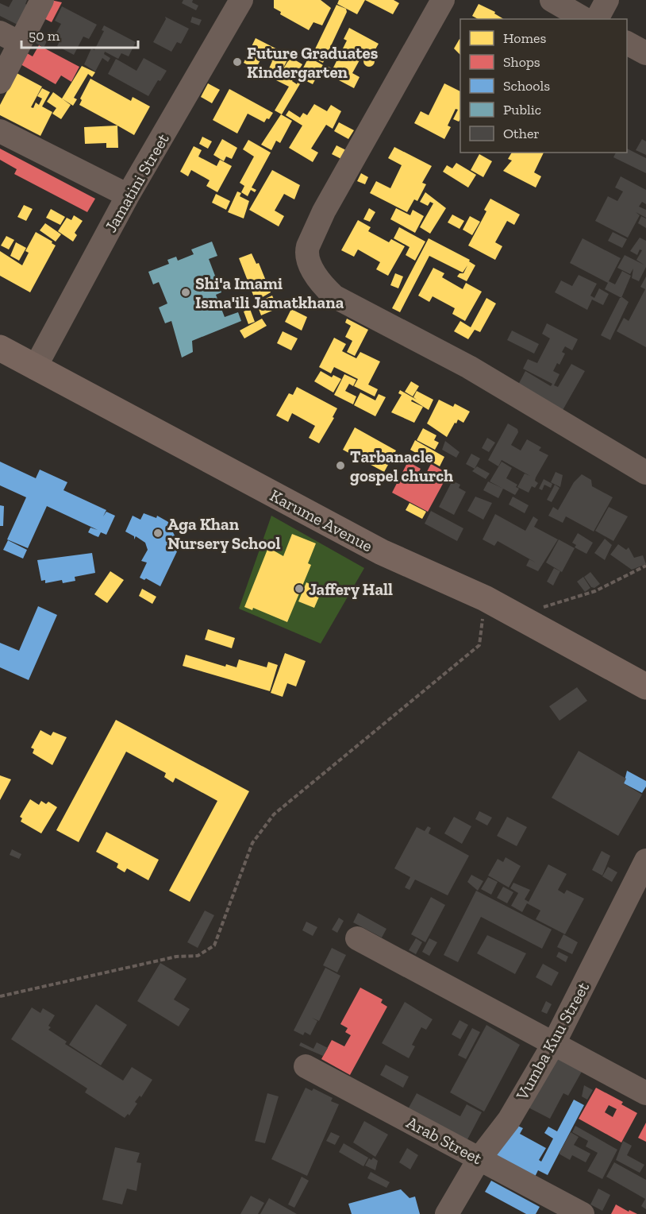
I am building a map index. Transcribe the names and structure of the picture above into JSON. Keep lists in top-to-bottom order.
{
  "streets": {
    "main road": ["Karume Avenue"],
    "street": ["Jamatini Street", "Vumba Kuu Street", "Arab Street"]
  },
  "crossings": [
    ["Jamatini Street", "Karume Avenue"],
    ["Vumba Kuu Street", "Arab Street"]
  ],
  "places": [
    "Future Graduates Kindergarten",
    "Shi'a Imami Isma'ili Jamatkhana",
    "Tarbanacle gospel church",
    "Aga Khan Nursery School",
    "Jaffery Hall"
  ],
  "legend": [
    "Homes",
    "Shops",
    "Schools",
    "Public",
    "Other"
  ],
  "scale_bar": "50 m"
}
